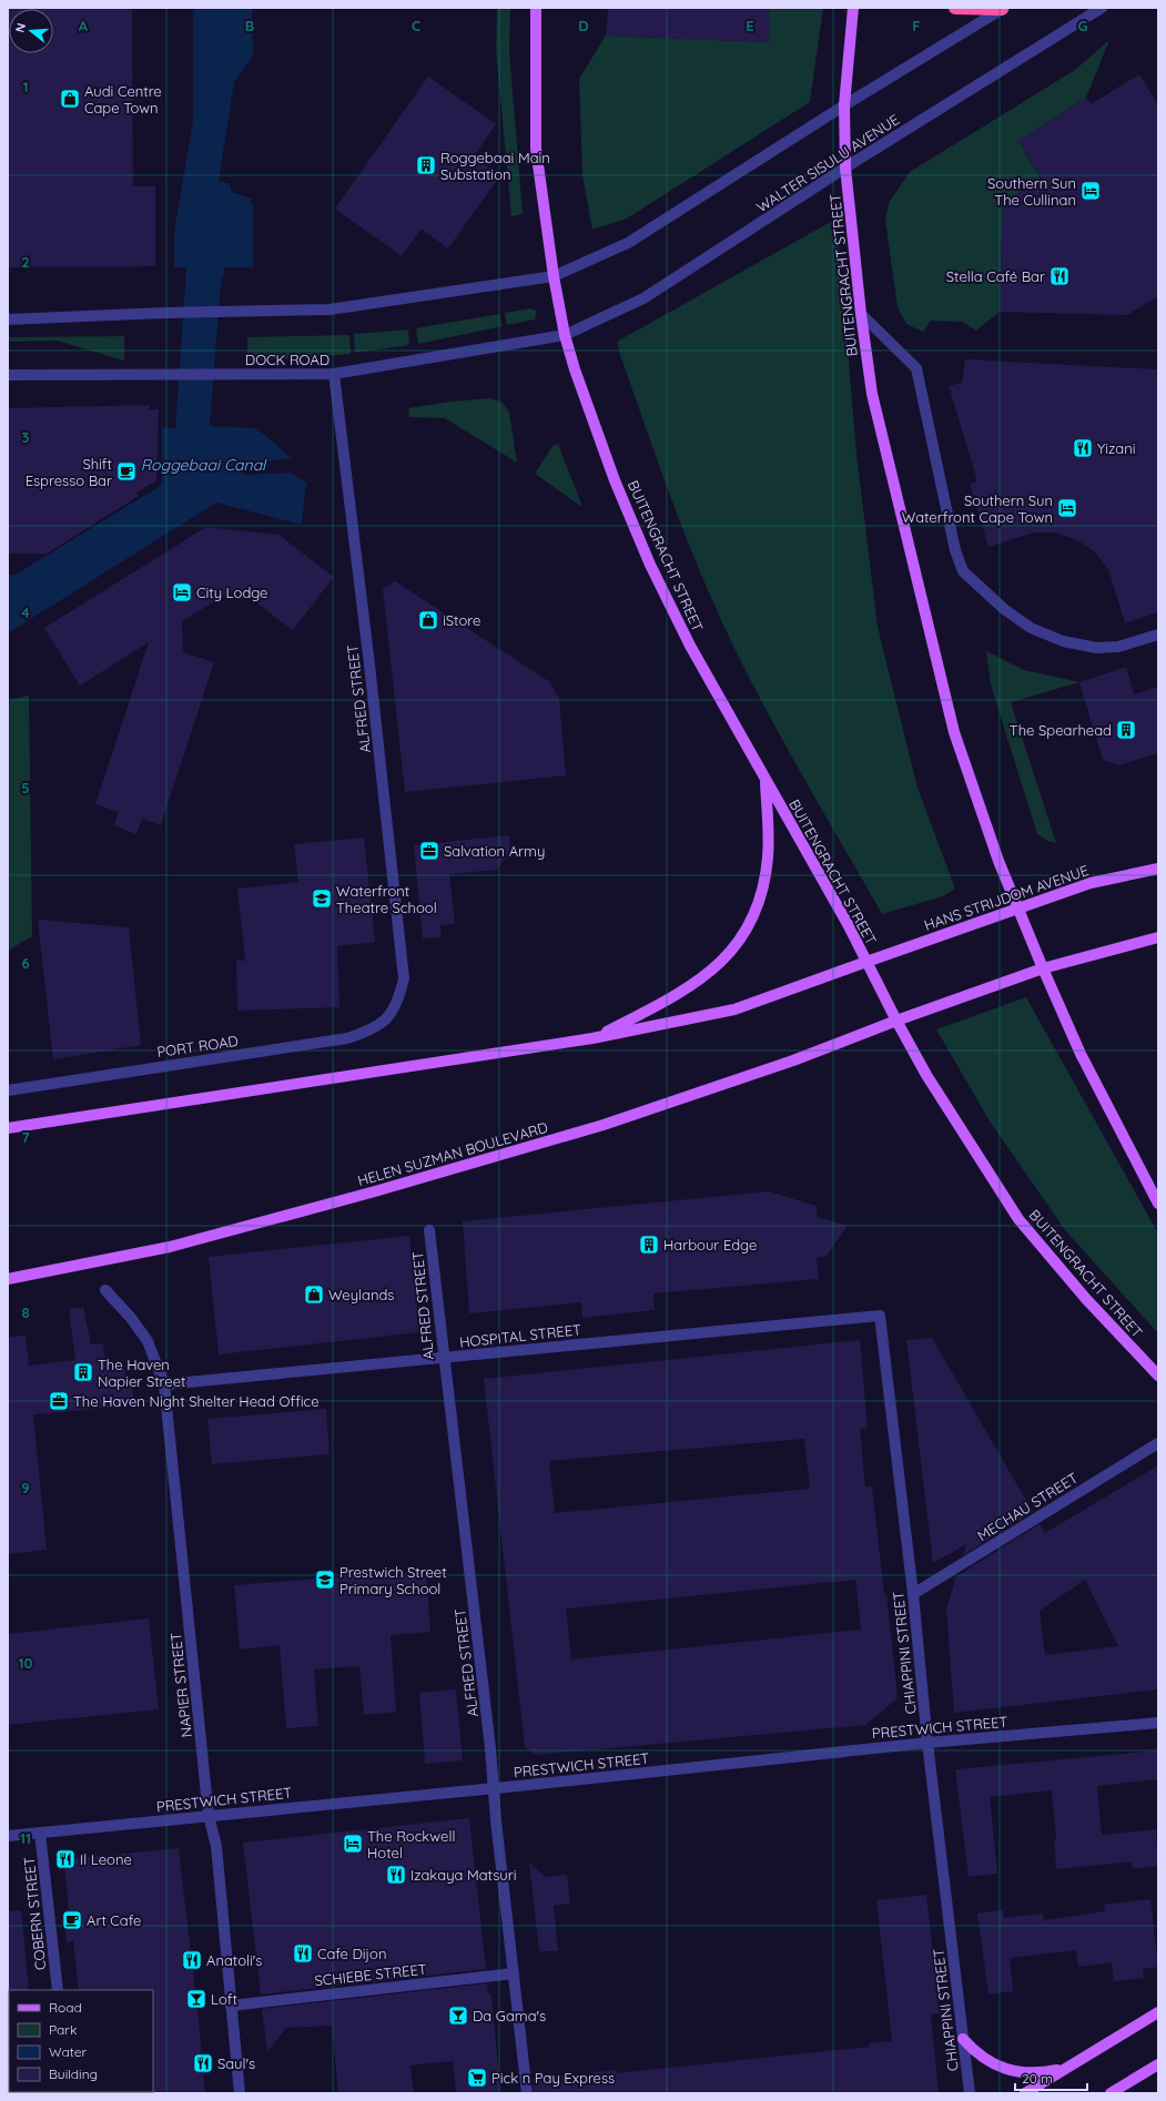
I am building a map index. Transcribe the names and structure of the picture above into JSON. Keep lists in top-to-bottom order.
{
  "streets": {
    "main road": ["BUITENGRACHT STREET", "HANS STRIJDOM AVENUE", "HELEN SUZMAN BOULEVARD"],
    "street": [
      "WALTER SISULU AVENUE",
      "DOCK ROAD",
      "ALFRED STREET",
      "PORT ROAD",
      "HOSPITAL STREET",
      "MECHAU STREET",
      "CHIAPPINI STREET",
      "NAPIER STREET",
      "PRESTWICH STREET",
      "COBERN STREET",
      "SCHIEBE STREET"
    ]
  },
  "crossings": [
    ["WALTER SISULU AVENUE", "BUITENGRACHT STREET"],
    ["WALTER SISULU AVENUE", "DOCK ROAD"],
    ["BUITENGRACHT STREET", "DOCK ROAD"],
    ["BUITENGRACHT STREET", "HANS STRIJDOM AVENUE"],
    ["BUITENGRACHT STREET", "HELEN SUZMAN BOULEVARD"],
    ["DOCK ROAD", "ALFRED STREET"],
    ["ALFRED STREET", "PORT ROAD"],
    ["ALFRED STREET", "HOSPITAL STREET"],
    ["ALFRED STREET", "PRESTWICH STREET"],
    ["ALFRED STREET", "SCHIEBE STREET"],
    ["HOSPITAL STREET", "CHIAPPINI STREET"],
    ["HOSPITAL STREET", "NAPIER STREET"],
    ["MECHAU STREET", "CHIAPPINI STREET"],
    ["CHIAPPINI STREET", "PRESTWICH STREET"],
    ["NAPIER STREET", "PRESTWICH STREET"],
    ["NAPIER STREET", "SCHIEBE STREET"],
    ["PRESTWICH STREET", "COBERN STREET"]
  ],
  "water": ["Roggebaai Canal"],
  "places": {
    "shop": ["Audi Centre Cape Town", "iStore", "Weylands"],
    "building": [
      "Roggebaai Main Substation",
      "The Spearhead",
      "Harbour Edge",
      "The Haven Napier Street"
    ],
    "hotel": [
      "Southern Sun The Cullinan",
      "Southern Sun Waterfront Cape Town",
      "City Lodge",
      "The Rockwell Hotel"
    ],
    "restaurant": [
      "Stella Café Bar",
      "Yizani",
      "Il Leone",
      "Izakaya Matsuri",
      "Cafe Dijon",
      "Anatoli's",
      "Saul's"
    ],
    "cafe": ["Shift Espresso Bar", "Art Cafe"],
    "office": ["Salvation Army", "The Haven Night Shelter Head Office"],
    "school or university": ["Waterfront Theatre School", "Prestwich Street Primary School"],
    "bar": ["Loft", "Da Gama's"],
    "supermarket": ["Pick n Pay Express"]
  },
  "legend": [
    "Road",
    "Park",
    "Water",
    "Building"
  ],
  "scale_bar": "20 m",
  "north": "left",
  "grid": {
    "columns": [
      "A",
      "B",
      "C",
      "D",
      "E",
      "F",
      "G"
    ],
    "rows": [
      "1",
      "2",
      "3",
      "4",
      "5",
      "6",
      "7",
      "8",
      "9",
      "10",
      "11"
    ]
  }
}
